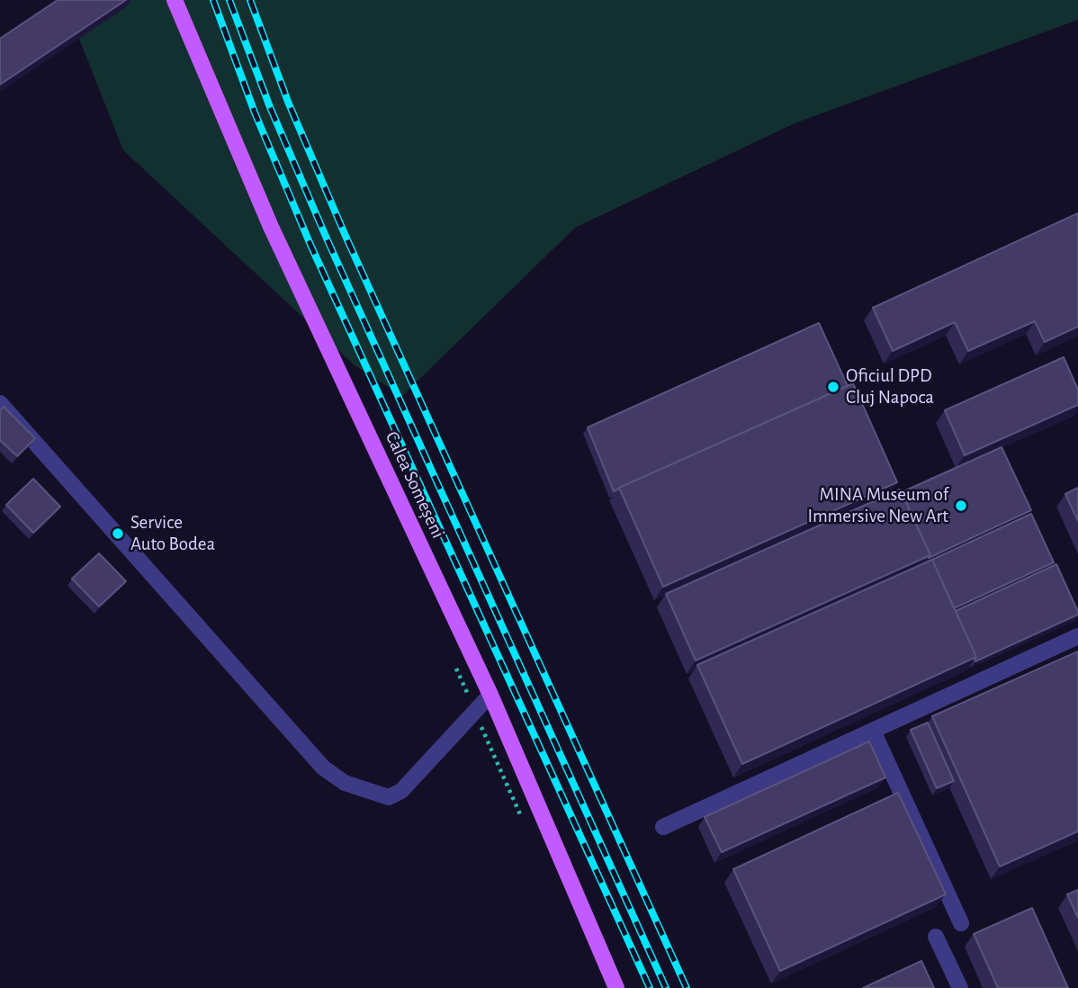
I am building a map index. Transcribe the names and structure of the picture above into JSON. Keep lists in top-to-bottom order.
{
  "streets": {
    "main road": ["Calea Someșeni"]
  },
  "places": ["Oficiul DPD Cluj Napoca", "MINA Museum of Immersive New Art", "Service Auto Bodea"]
}
